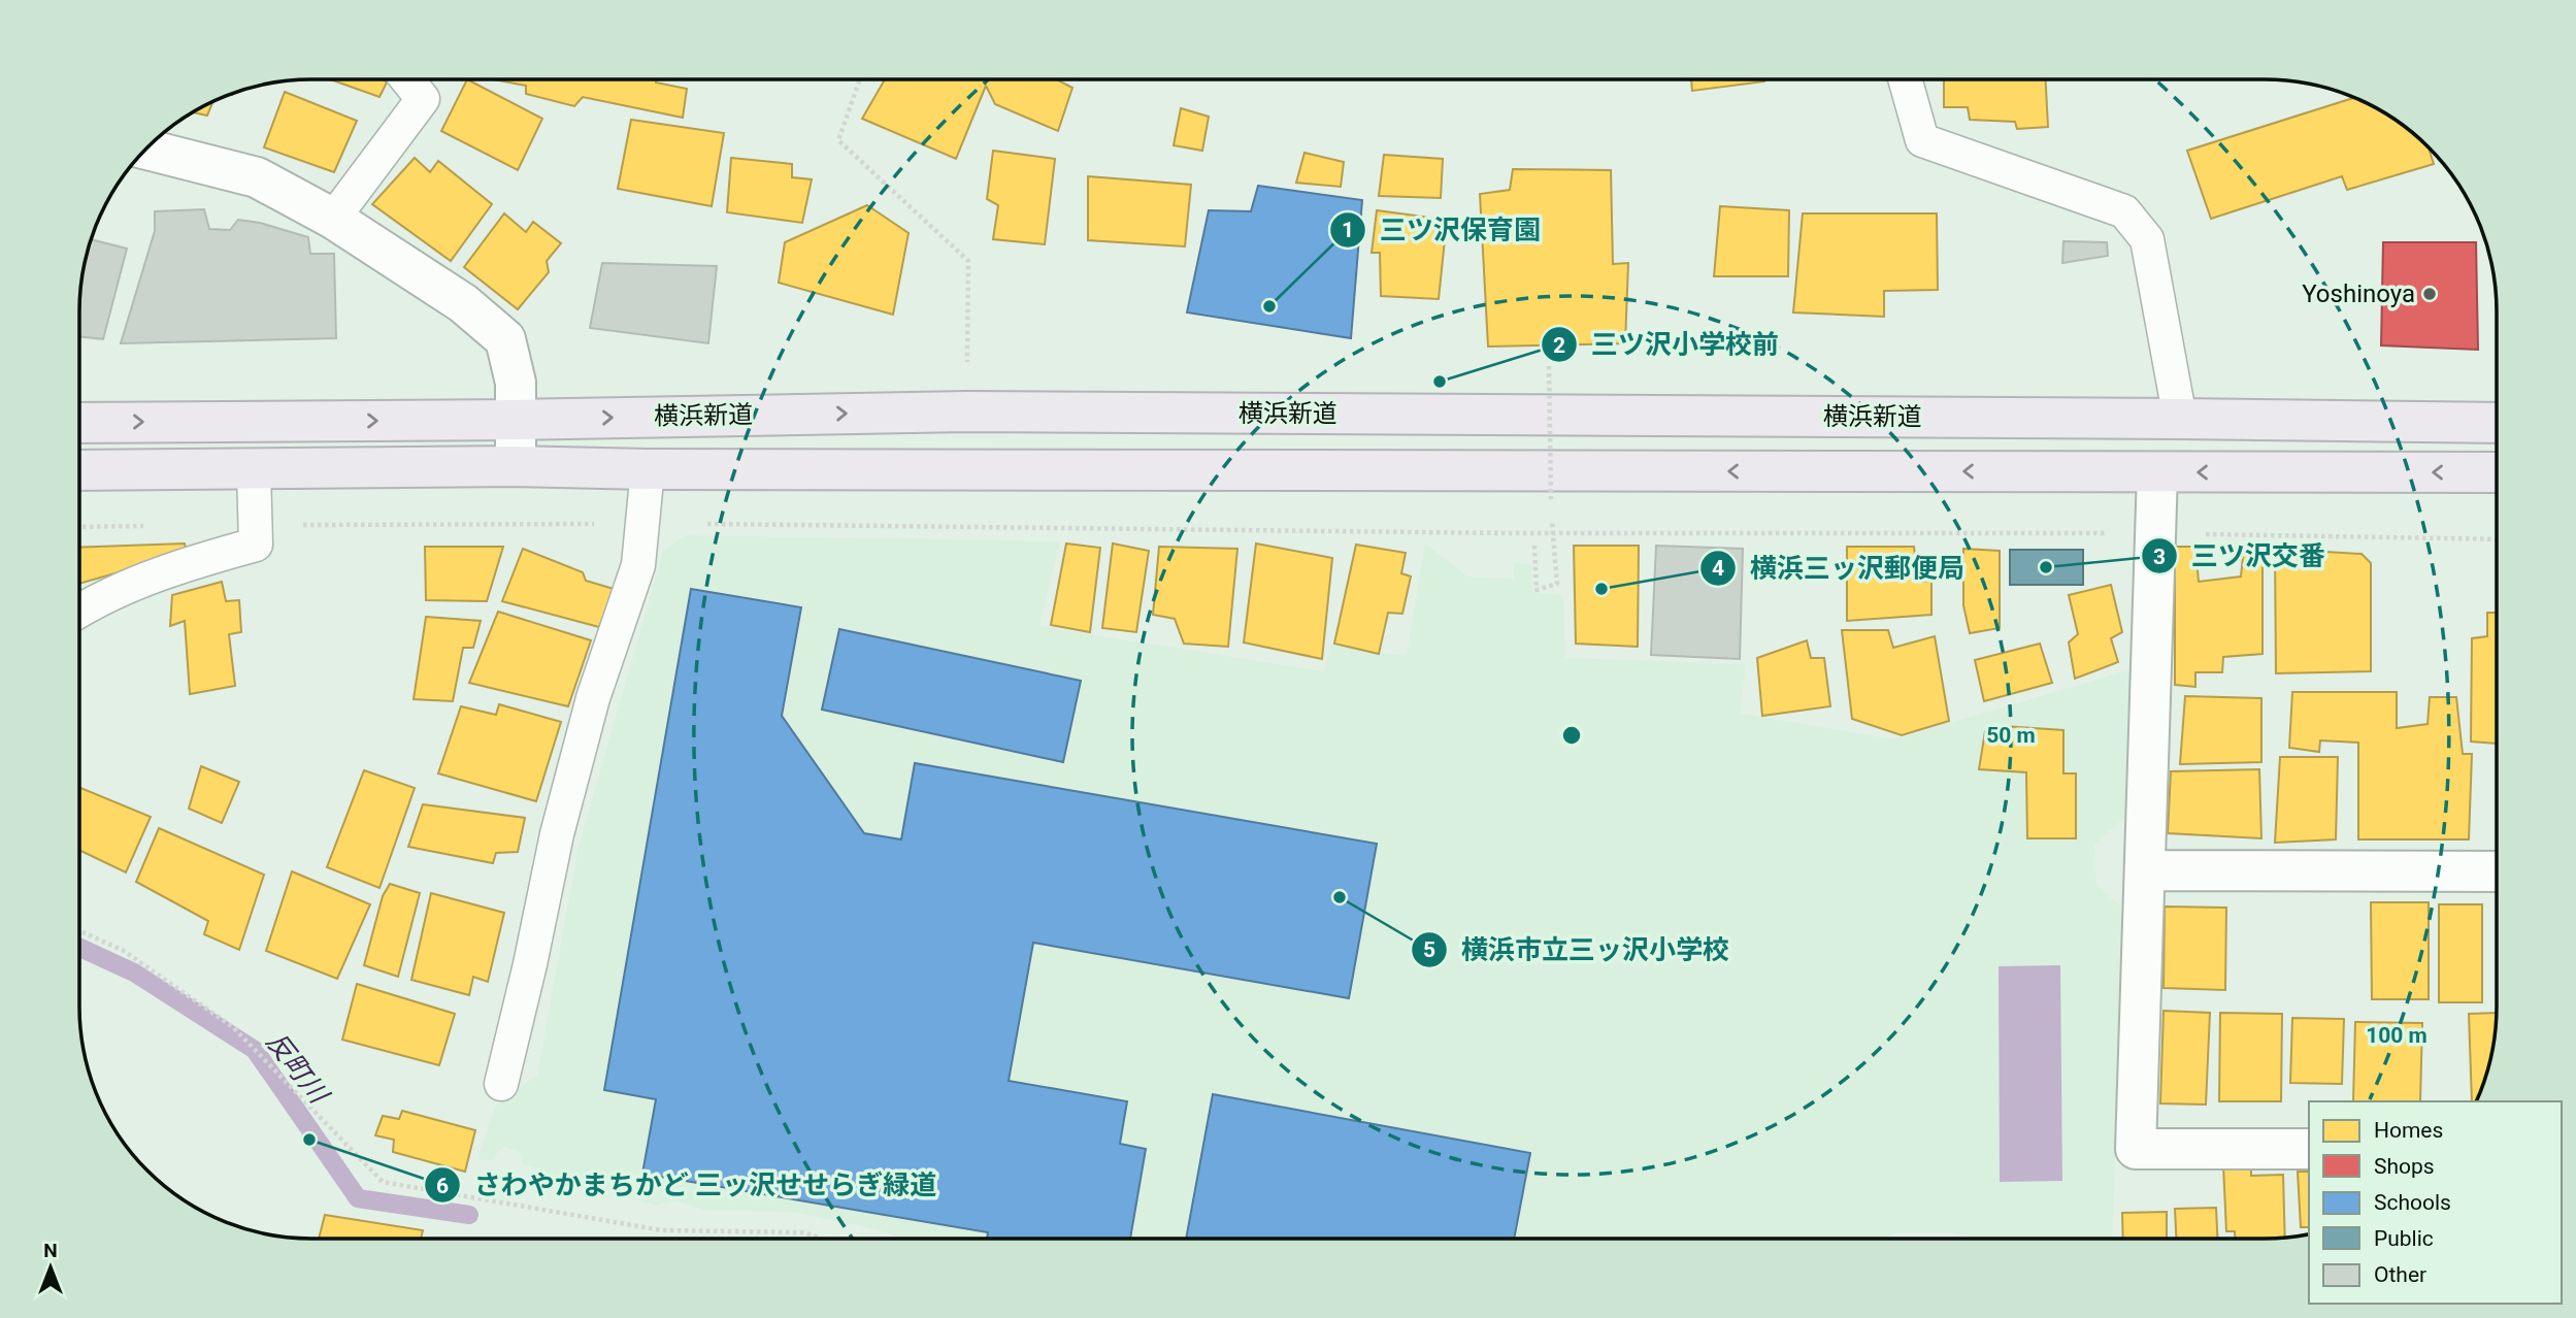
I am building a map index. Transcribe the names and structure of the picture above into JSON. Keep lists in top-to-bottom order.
{
  "streets": {
    "highway": ["横浜新道"]
  },
  "water": ["反町川"],
  "places": [
    "Yoshinoya",
    "三ツ沢保育園",
    "三ツ沢小学校前",
    "三ツ沢交番",
    "横浜三ッ沢郵便局",
    "横浜市立三ッ沢小学校",
    "さわやかまちかど 三ッ沢せせらぎ緑道"
  ],
  "legend": [
    "Homes",
    "Shops",
    "Schools",
    "Public",
    "Other"
  ],
  "north": "top",
  "rings": ["50 m", "100 m"]
}
